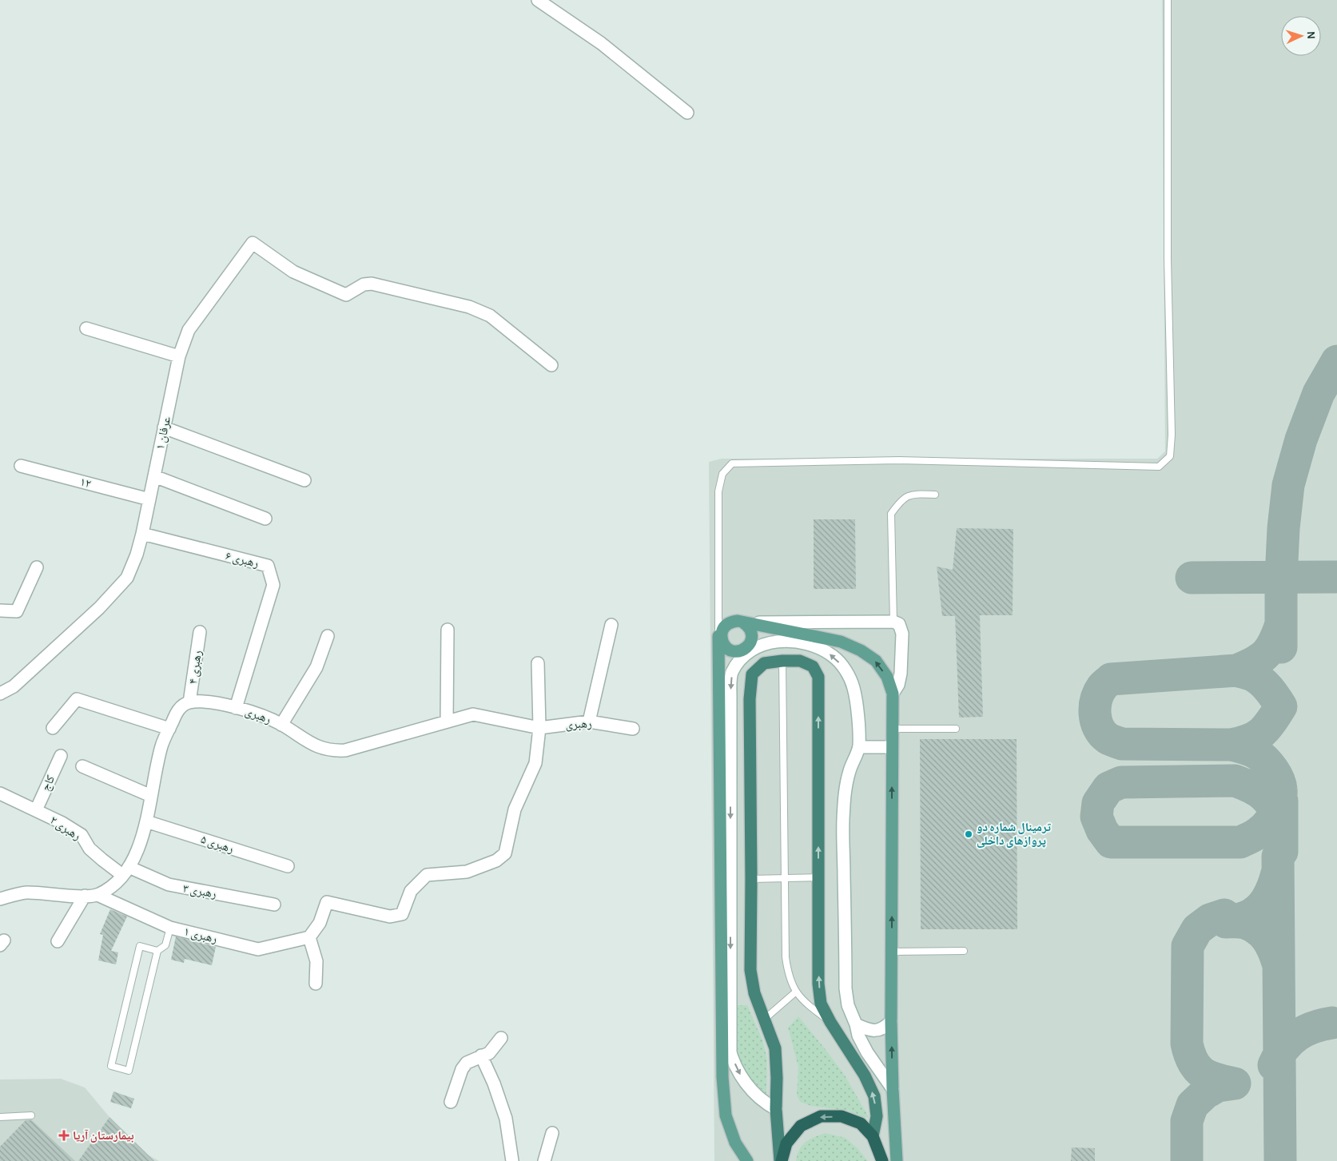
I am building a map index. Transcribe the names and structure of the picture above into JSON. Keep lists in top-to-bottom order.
{
  "streets": {
    "street": [
      "عرفان ۱",
      "۱۲",
      "رهبری ۶",
      "رهبری ۴",
      "رهبری",
      "کاج",
      "رهبری ۲",
      "رهبری ۵",
      "رهبری ۳",
      "رهبری ۱"
    ]
  },
  "crossings": [
    ["عرفان ۱", "۱۲"],
    ["عرفان ۱", "رهبری ۶"],
    ["رهبری ۶", "رهبری"],
    ["رهبری ۴", "رهبری"],
    ["کاج", "رهبری ۲"],
    ["رهبری ۲", "رهبری ۳"]
  ],
  "places": {
    "other": ["ترمینال شماره دو پروازهای داخلی"],
    "health": ["بیمارستان آریا"]
  },
  "north": "right"
}
